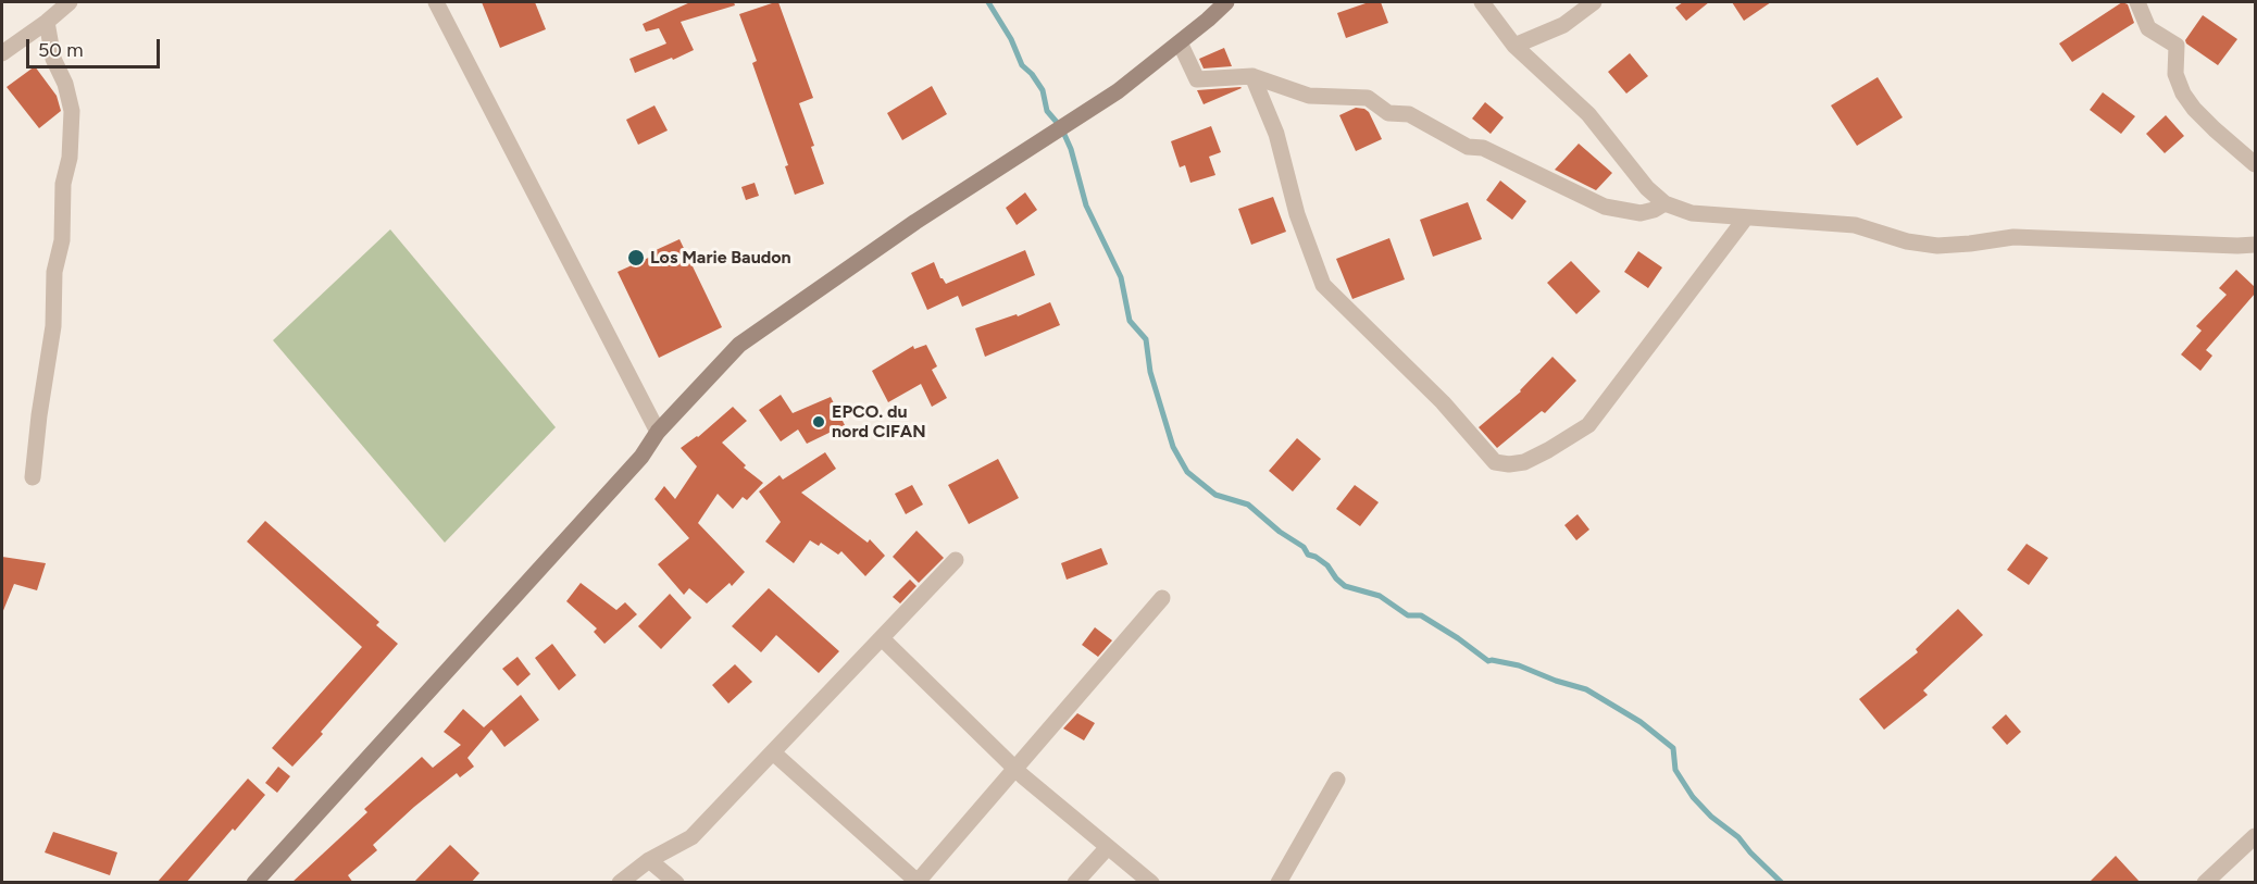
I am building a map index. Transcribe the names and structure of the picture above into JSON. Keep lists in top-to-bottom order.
{
  "places": ["Los Marie Baudon", "EPCO. du nord CIFAN"],
  "scale_bar": "50 m"
}
